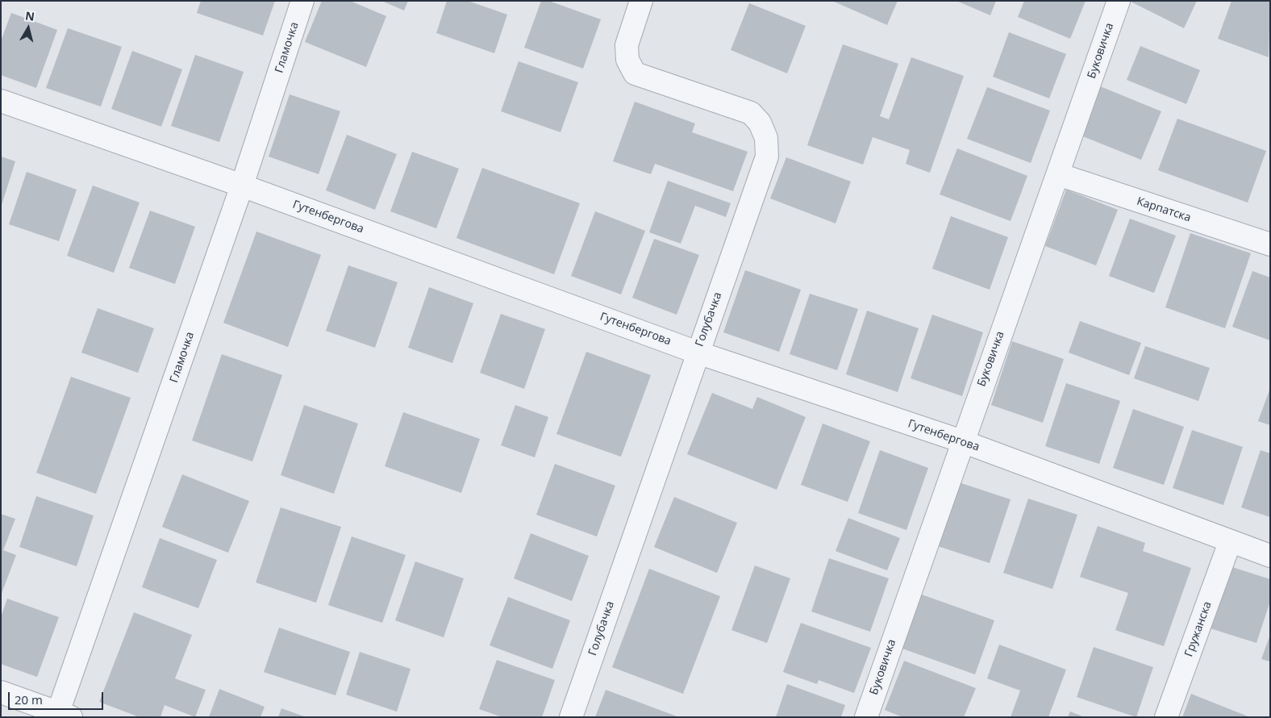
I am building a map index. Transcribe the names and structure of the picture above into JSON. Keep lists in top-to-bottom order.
{
  "streets": {
    "street": [
      "Гламочка",
      "Буковичка",
      "Карпатска",
      "Гутенбергова",
      "Голубачка",
      "Гружанска"
    ]
  },
  "crossings": [
    ["Гламочка", "Гутенбергова"],
    ["Буковичка", "Карпатска"],
    ["Буковичка", "Гутенбергова"],
    ["Гутенбергова", "Голубачка"],
    ["Гутенбергова", "Гружанска"]
  ],
  "scale_bar": "20 m",
  "north": "top"
}
